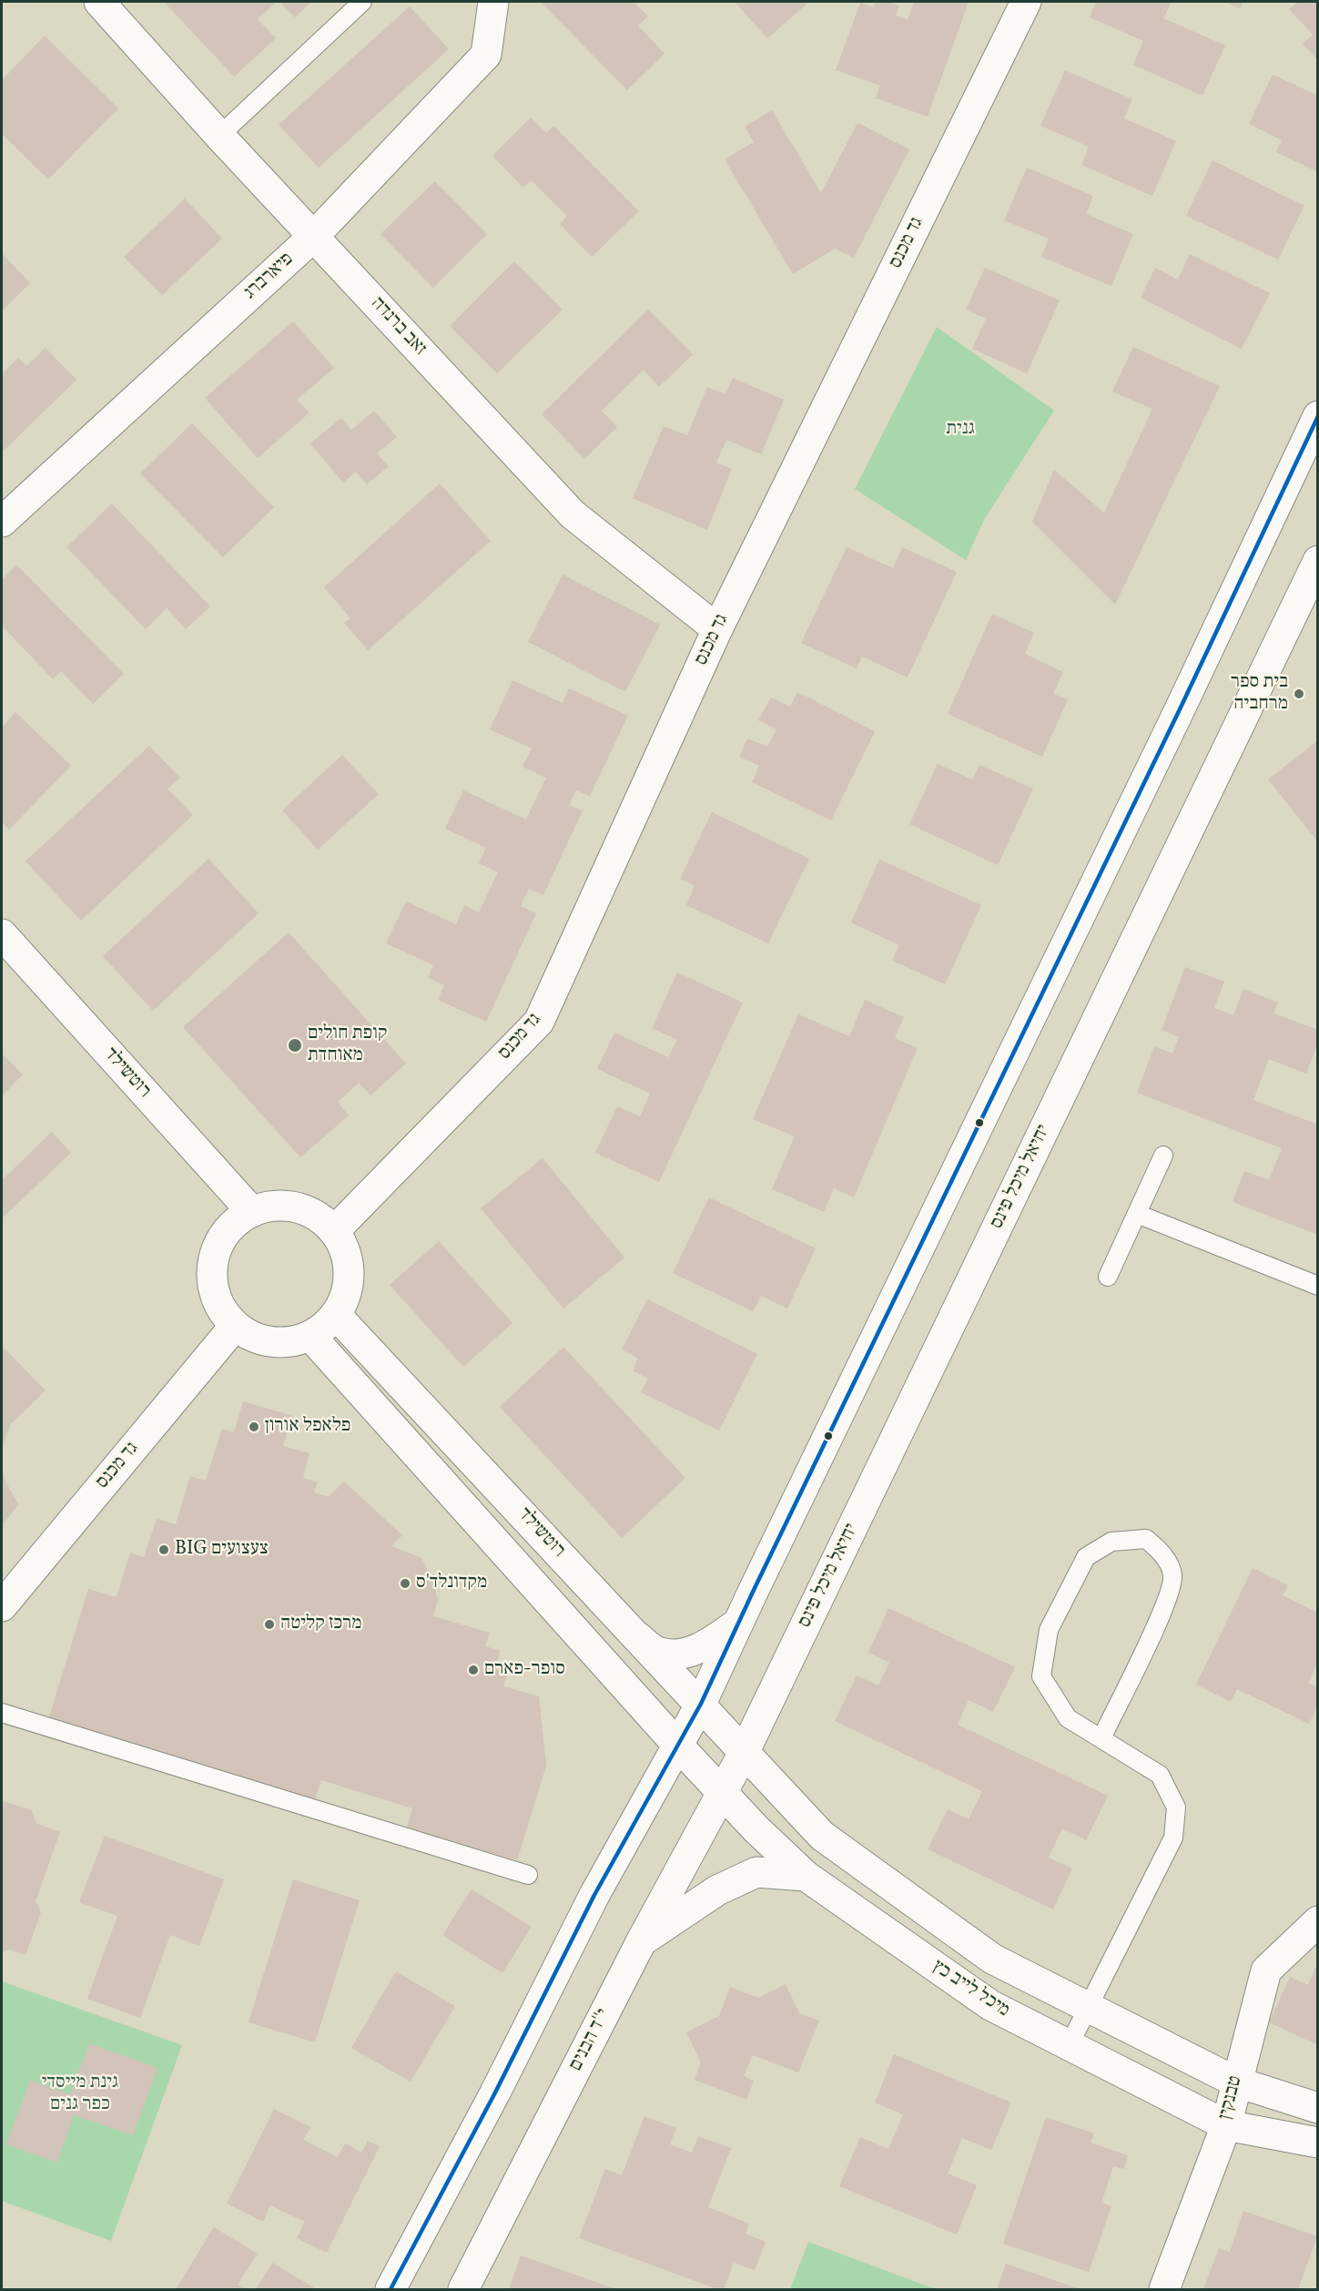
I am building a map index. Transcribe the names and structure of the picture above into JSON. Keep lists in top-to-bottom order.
{
  "streets": {
    "street": [
      "גד מכנס",
      "פיארברג",
      "זאב ברנדה",
      "רוטשילד",
      "יחיאל מיכל פינס",
      "מיכל לייב כץ",
      "י''ד הבנים",
      "טבנקין"
    ]
  },
  "crossings": [
    ["גד מכנס", "זאב ברנדה"],
    ["גד מכנס", "רוטשילד"],
    ["פיארברג", "זאב ברנדה"],
    ["רוטשילד", "יחיאל מיכל פינס"],
    ["רוטשילד", "מיכל לייב כץ"],
    ["יחיאל מיכל פינס", "מיכל לייב כץ"],
    ["יחיאל מיכל פינס", "י''ד הבנים"],
    ["מיכל לייב כץ", "י''ד הבנים"],
    ["מיכל לייב כץ", "טבנקין"]
  ],
  "parks": ["גנית", "גינת מייסדי כפר גנים"],
  "places": [
    "בית ספר מרחביה",
    "קופת חולים מאוחדת",
    "פלאפל אורון",
    "BIG צעצועים",
    "מקדונלד'ס",
    "מרכז קליטה",
    "סופר-פארם"
  ]
}
